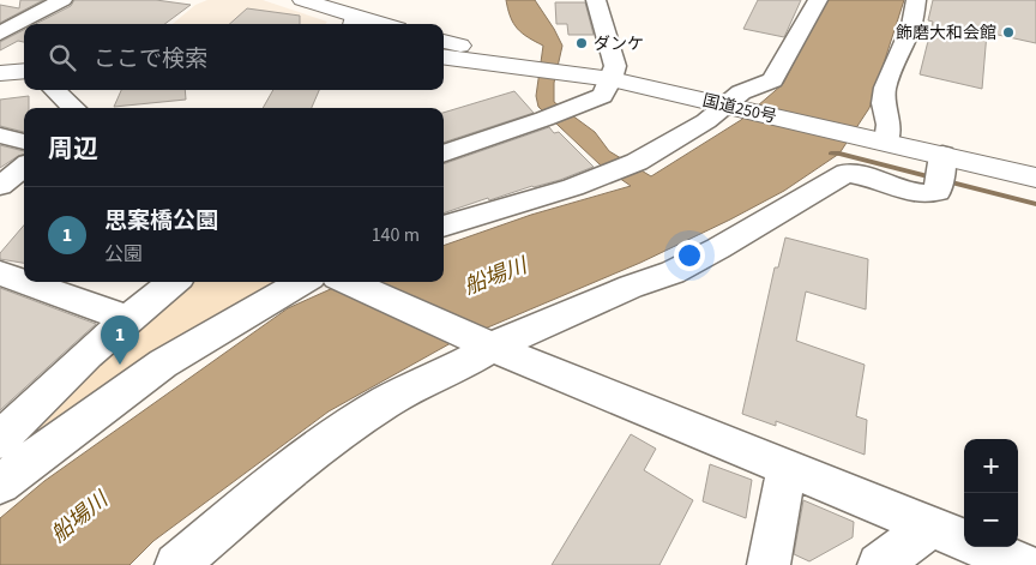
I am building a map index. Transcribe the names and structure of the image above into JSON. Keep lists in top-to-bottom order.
{
  "streets": {
    "main road": ["国道250号"]
  },
  "water": ["船場川"],
  "places": ["飾磨大和会館", "ダンケ"],
  "page": {
    "search": "ここで検索",
    "heading": "周辺",
    "list": [
      {
        "mark": "1",
        "name": "思案橋公園",
        "note": "公園",
        "value": "140 m"
      }
    ],
    "pins": "1",
    "map_buttons": ["+", "−"]
  }
}
